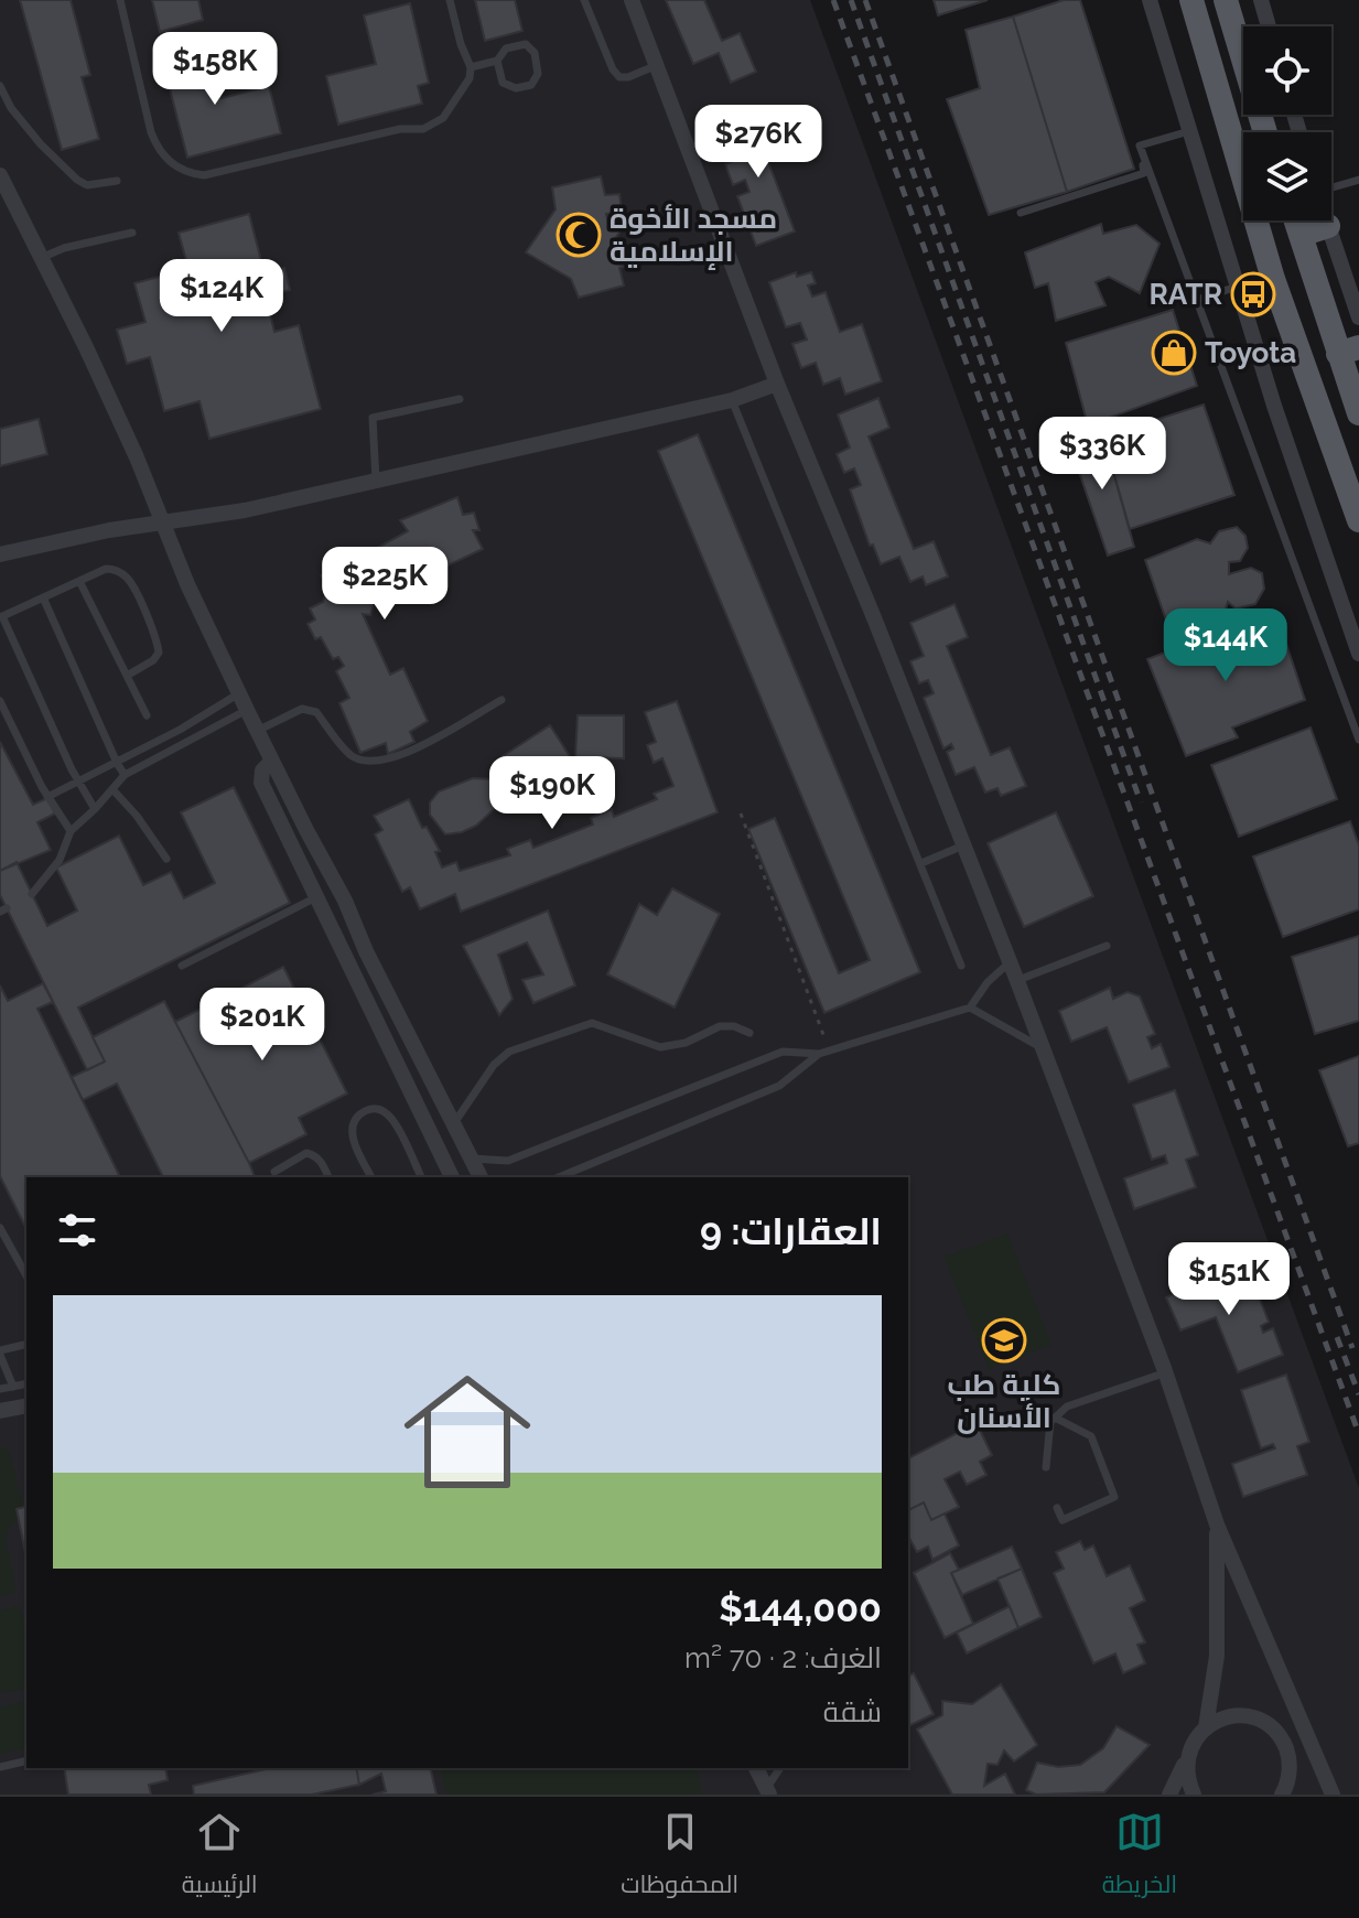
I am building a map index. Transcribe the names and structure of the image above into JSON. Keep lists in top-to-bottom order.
{
  "places": {
    "mosque": ["مسجد الأخوة الإسلامية"],
    "bus stop": ["RATR"],
    "shop": ["Toyota"],
    "school or university": ["كلية طب الأسنان"]
  },
  "page": {
    "price": [
      "$158K",
      "$276K",
      "$124K",
      "$336K",
      "$225K",
      "$144K",
      "$190K",
      "$201K",
      "$151K"
    ],
    "heading": "العقارات: 9",
    "list": [
      {
        "name": "$144,000",
        "note": "الغرف: 2 · 70 m² · شقة"
      }
    ],
    "tabs": ["الخريطة", "المحفوظات", "الرئيسية"]
  }
}
